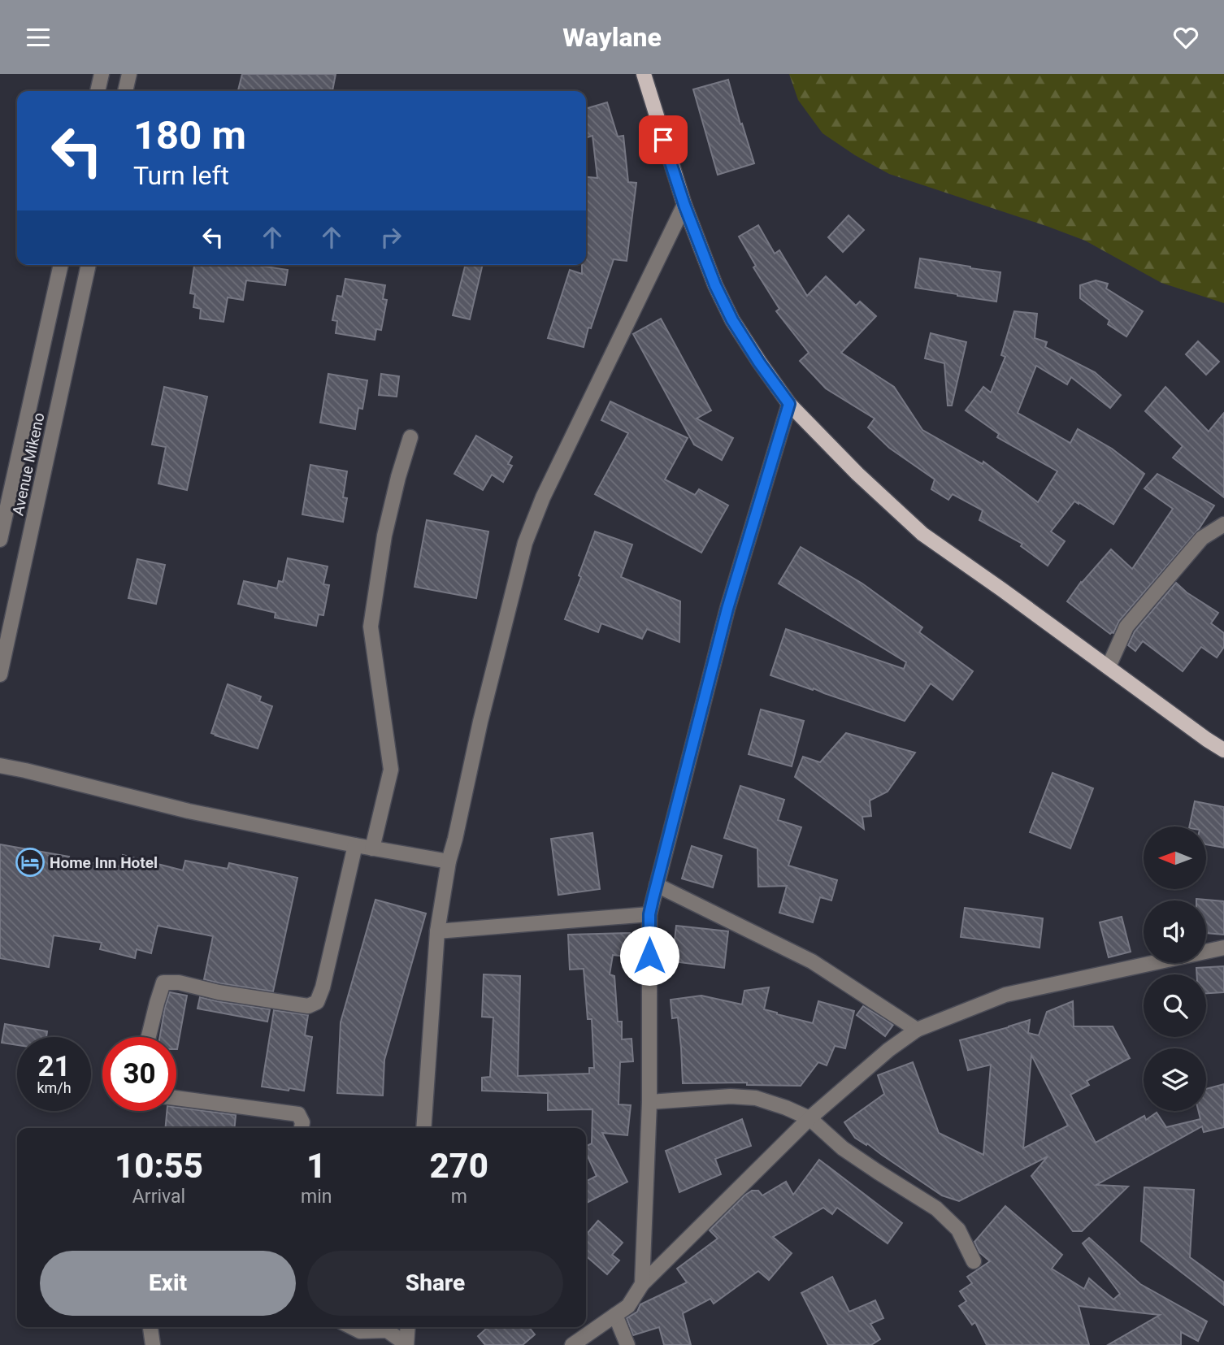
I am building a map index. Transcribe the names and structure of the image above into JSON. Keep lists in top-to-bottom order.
{
  "streets": {
    "street": ["Avenue Mikeno"]
  },
  "places": {
    "hotel": ["Home Inn Hotel"]
  },
  "north": "left",
  "page": {
    "header": "Waylane",
    "turn": ["180 m", "Turn left"],
    "speed": "21 km/h",
    "limit": "30",
    "eta": [
      "10:55",
      "Arrival",
      "1",
      "min",
      "270",
      "m"
    ],
    "buttons": ["Exit", "Share"]
  }
}
